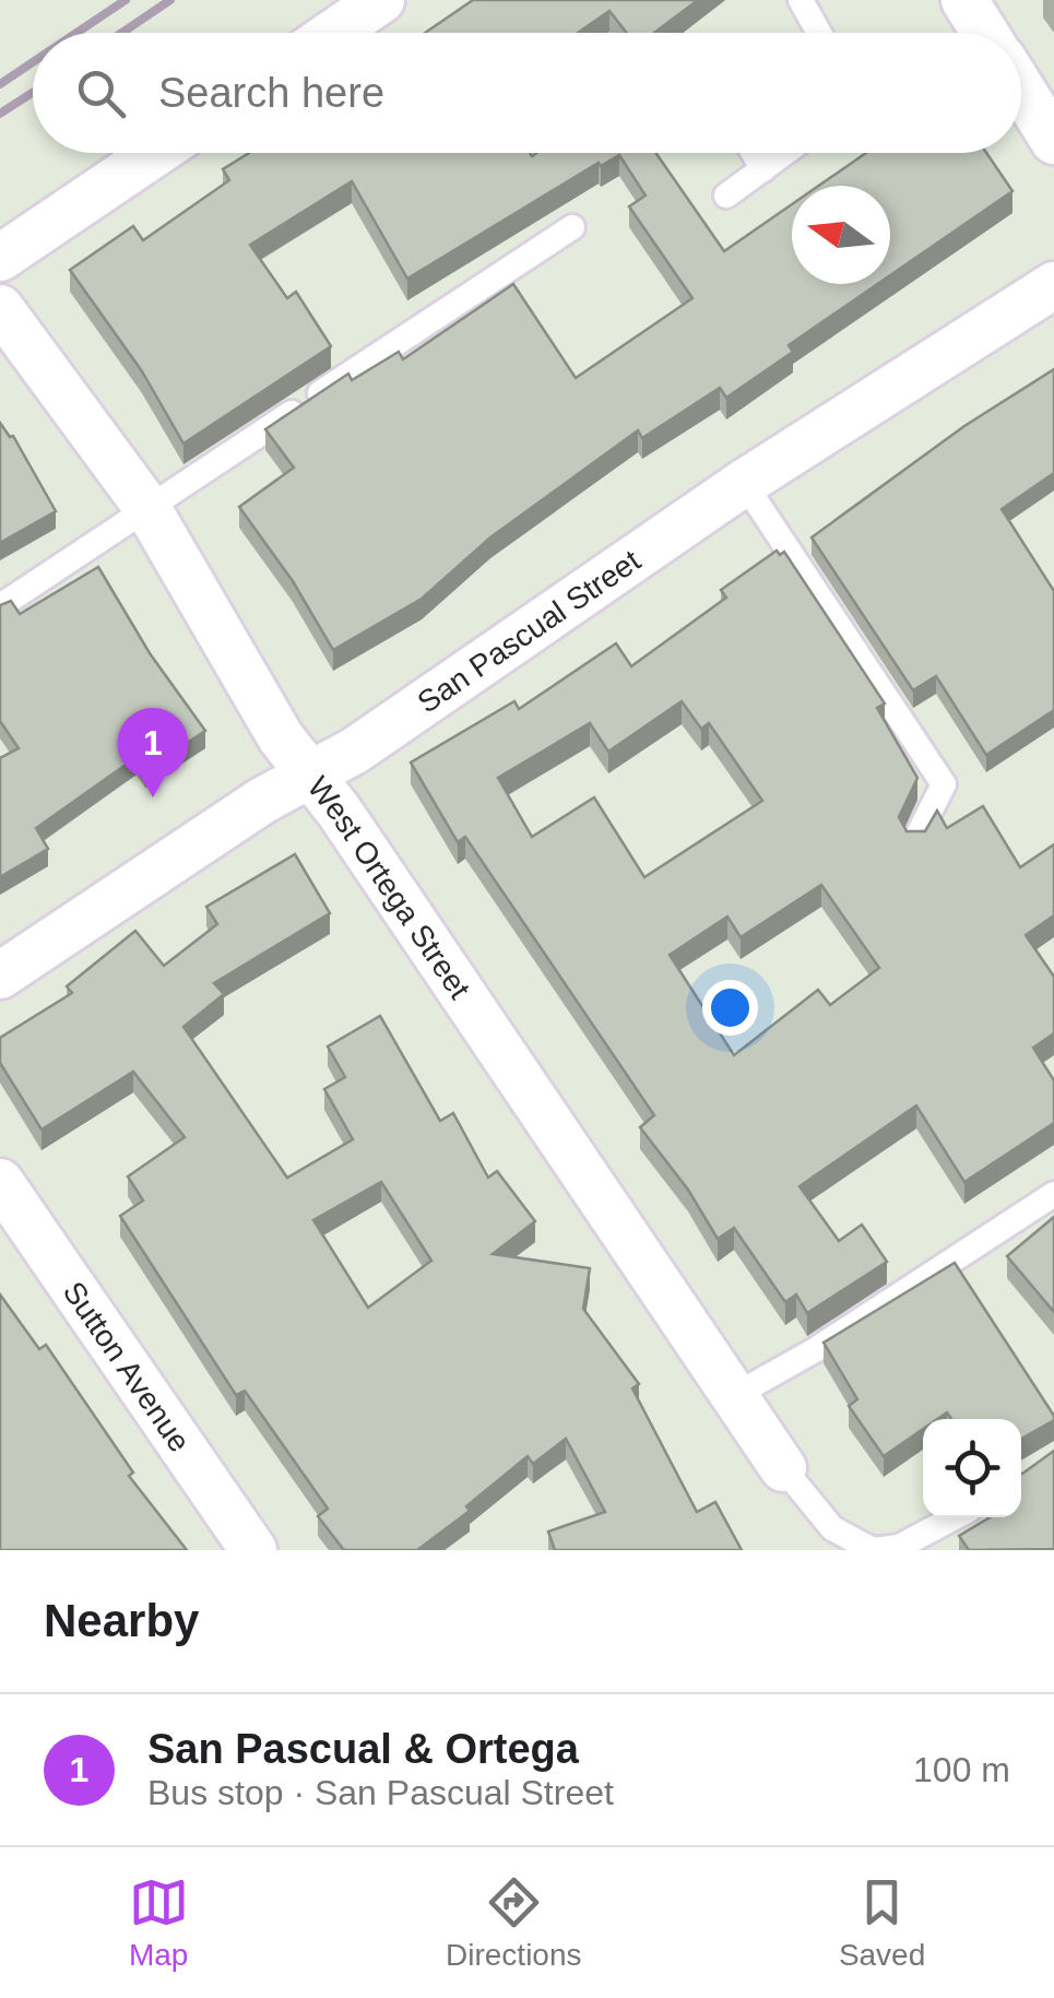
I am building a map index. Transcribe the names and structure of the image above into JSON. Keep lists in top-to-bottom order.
{
  "streets": {
    "street": ["San Pascual Street", "West Ortega Street", "Sutton Avenue"]
  },
  "crossings": [
    ["San Pascual Street", "West Ortega Street"]
  ],
  "north": "left",
  "page": {
    "search": "Search here",
    "pins": "1",
    "heading": "Nearby",
    "list": [
      {
        "mark": "1",
        "name": "San Pascual & Ortega",
        "note": "Bus stop · San Pascual Street",
        "value": "100 m"
      }
    ],
    "nav": ["Map", "Directions", "Saved"]
  }
}
